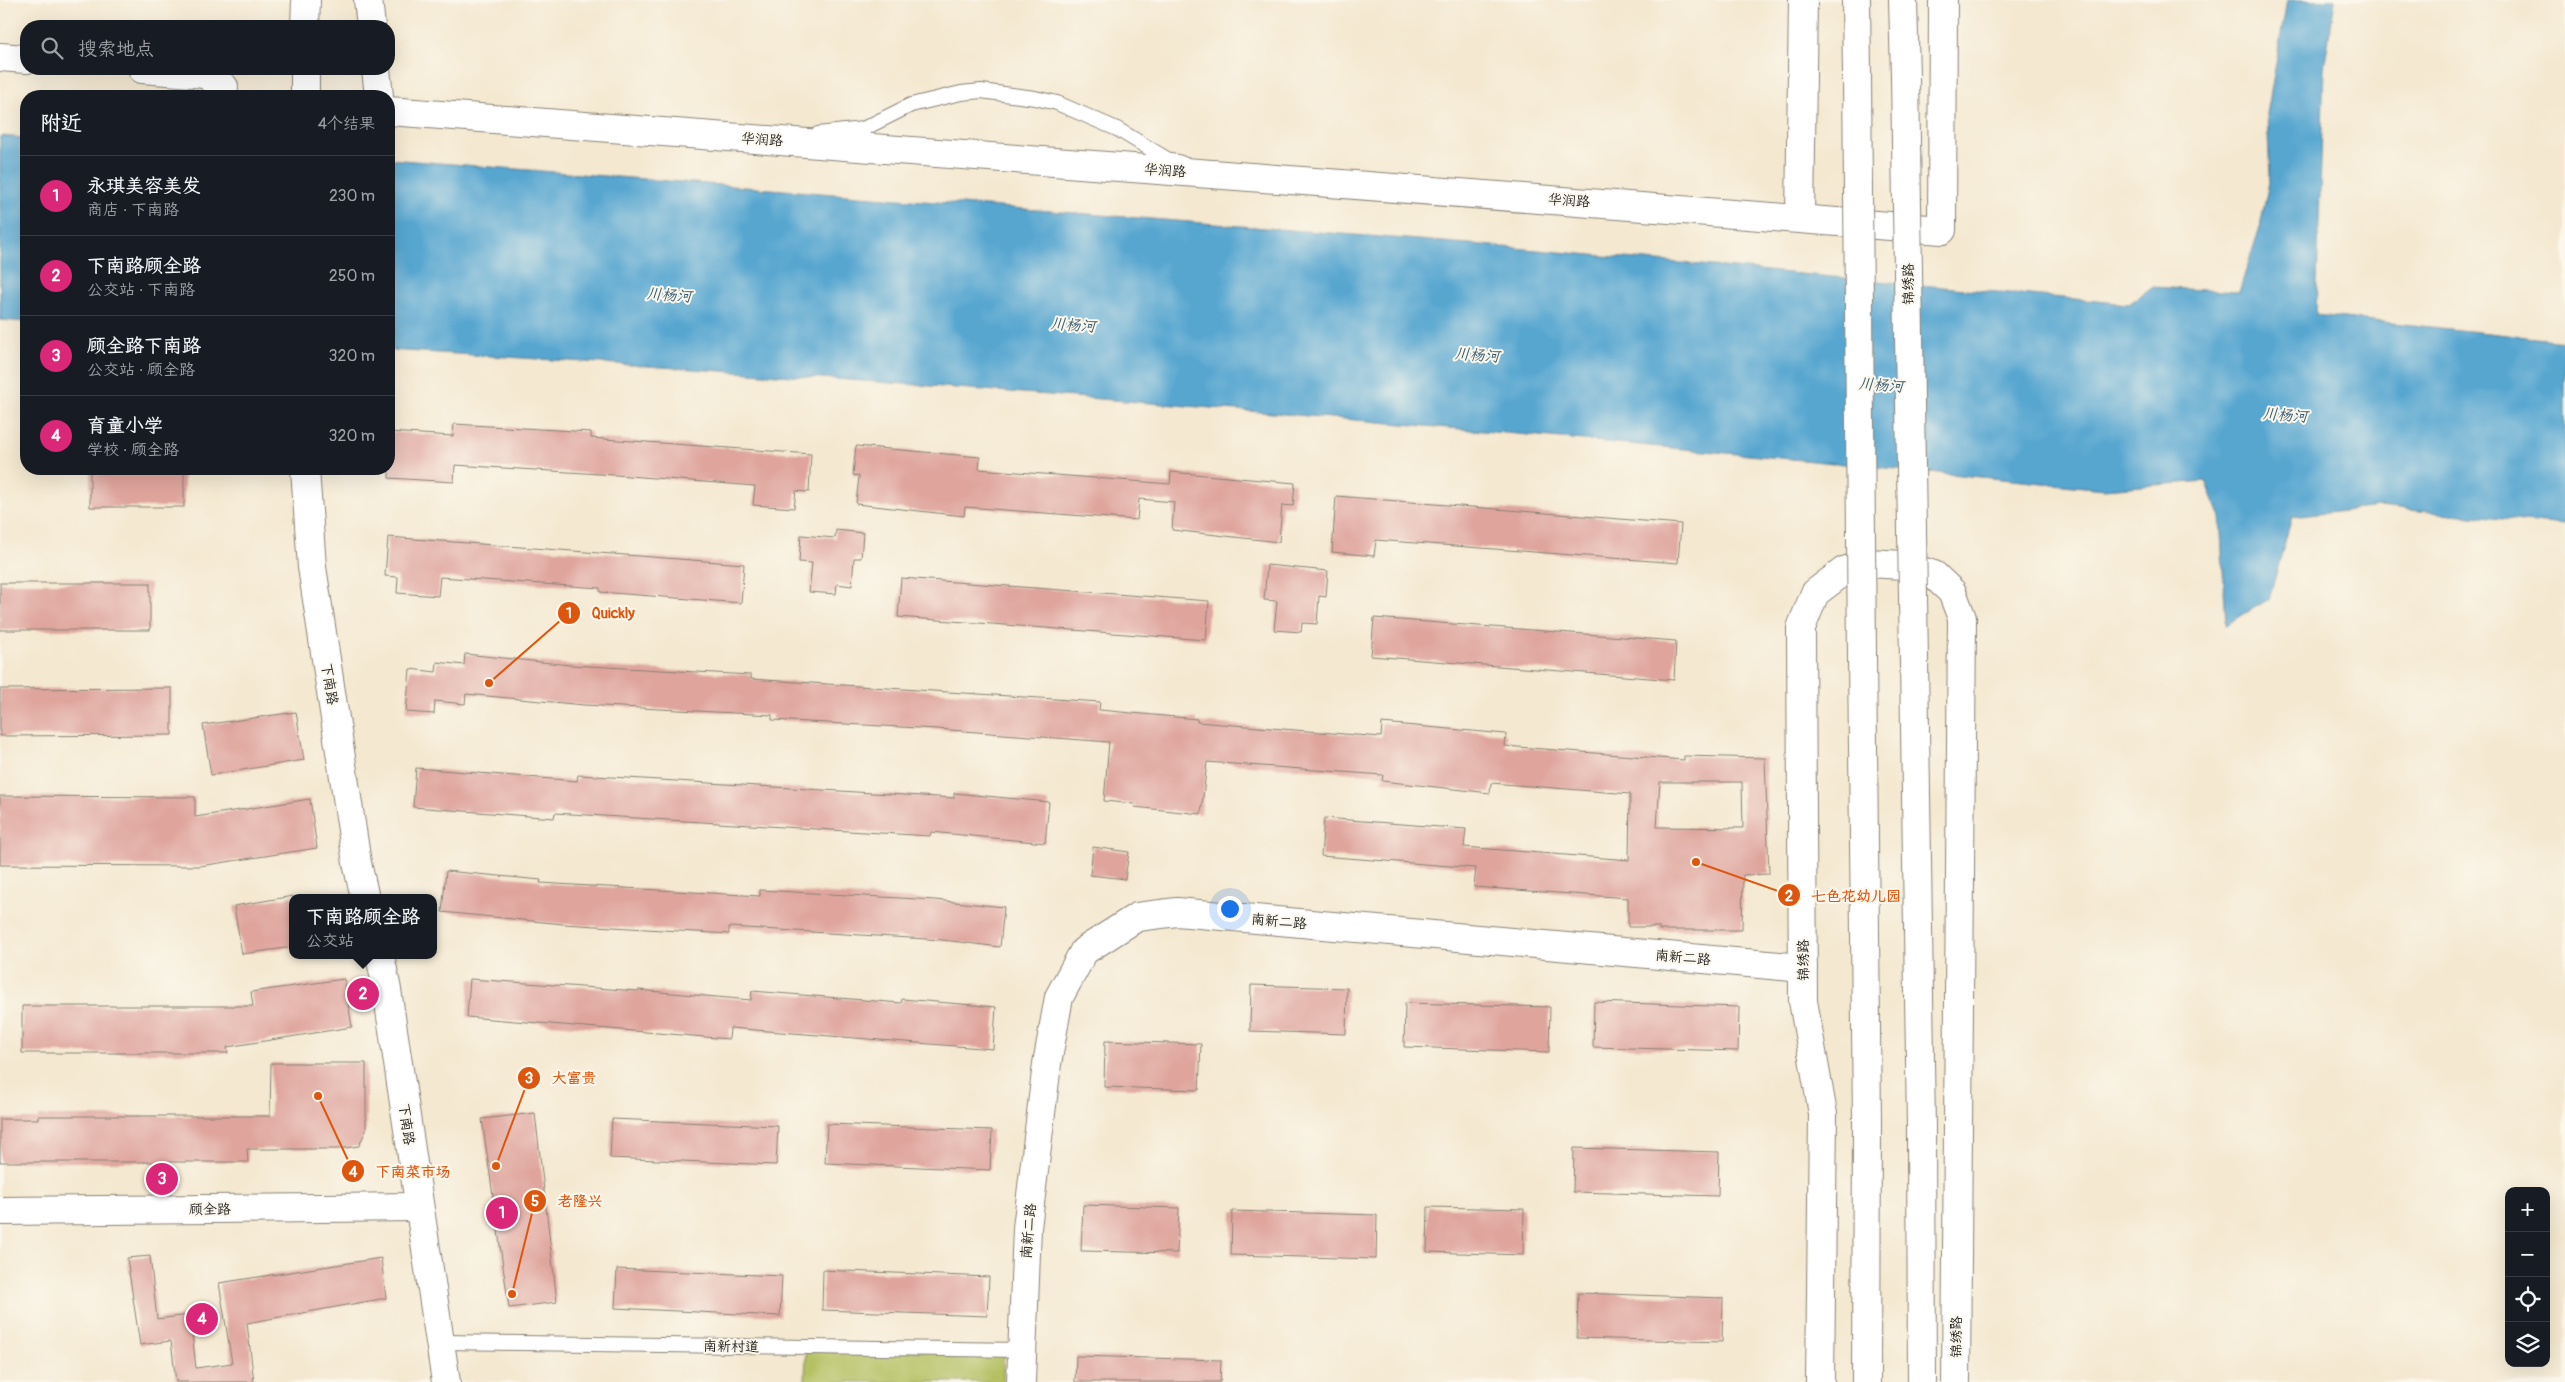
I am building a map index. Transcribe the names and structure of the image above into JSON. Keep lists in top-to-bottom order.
{
  "streets": {
    "street": [
      "华润路",
      "锦绣路",
      "下南路",
      "南新二路",
      "顾全路"
    ],
    "lane": ["南新村道"]
  },
  "crossings": [
    ["锦绣路", "南新二路"],
    ["下南路", "顾全路"],
    ["下南路", "南新村道"],
    ["南新二路", "南新村道"]
  ],
  "water": ["川杨河"],
  "places": [
    "Quickly",
    "七色花幼儿园",
    "下南菜市场",
    "大富贵",
    "老隆兴"
  ],
  "page": {
    "search": "搜索地点",
    "heading": ["附近", "4个结果"],
    "list": [
      {
        "mark": "1",
        "name": "永琪美容美发",
        "note": "商店 · 下南路",
        "value": "230 m"
      },
      {
        "mark": "2",
        "name": "下南路顾全路",
        "note": "公交站 · 下南路",
        "value": "250 m"
      },
      {
        "mark": "3",
        "name": "顾全路下南路",
        "note": "公交站 · 顾全路",
        "value": "320 m"
      },
      {
        "mark": "4",
        "name": "育童小学",
        "note": "学校 · 顾全路",
        "value": "320 m"
      }
    ],
    "popup": ["下南路顾全路", "公交站"],
    "pins": [
      "2",
      "3",
      "1",
      "4"
    ],
    "map_buttons": ["+", "−"]
  }
}
